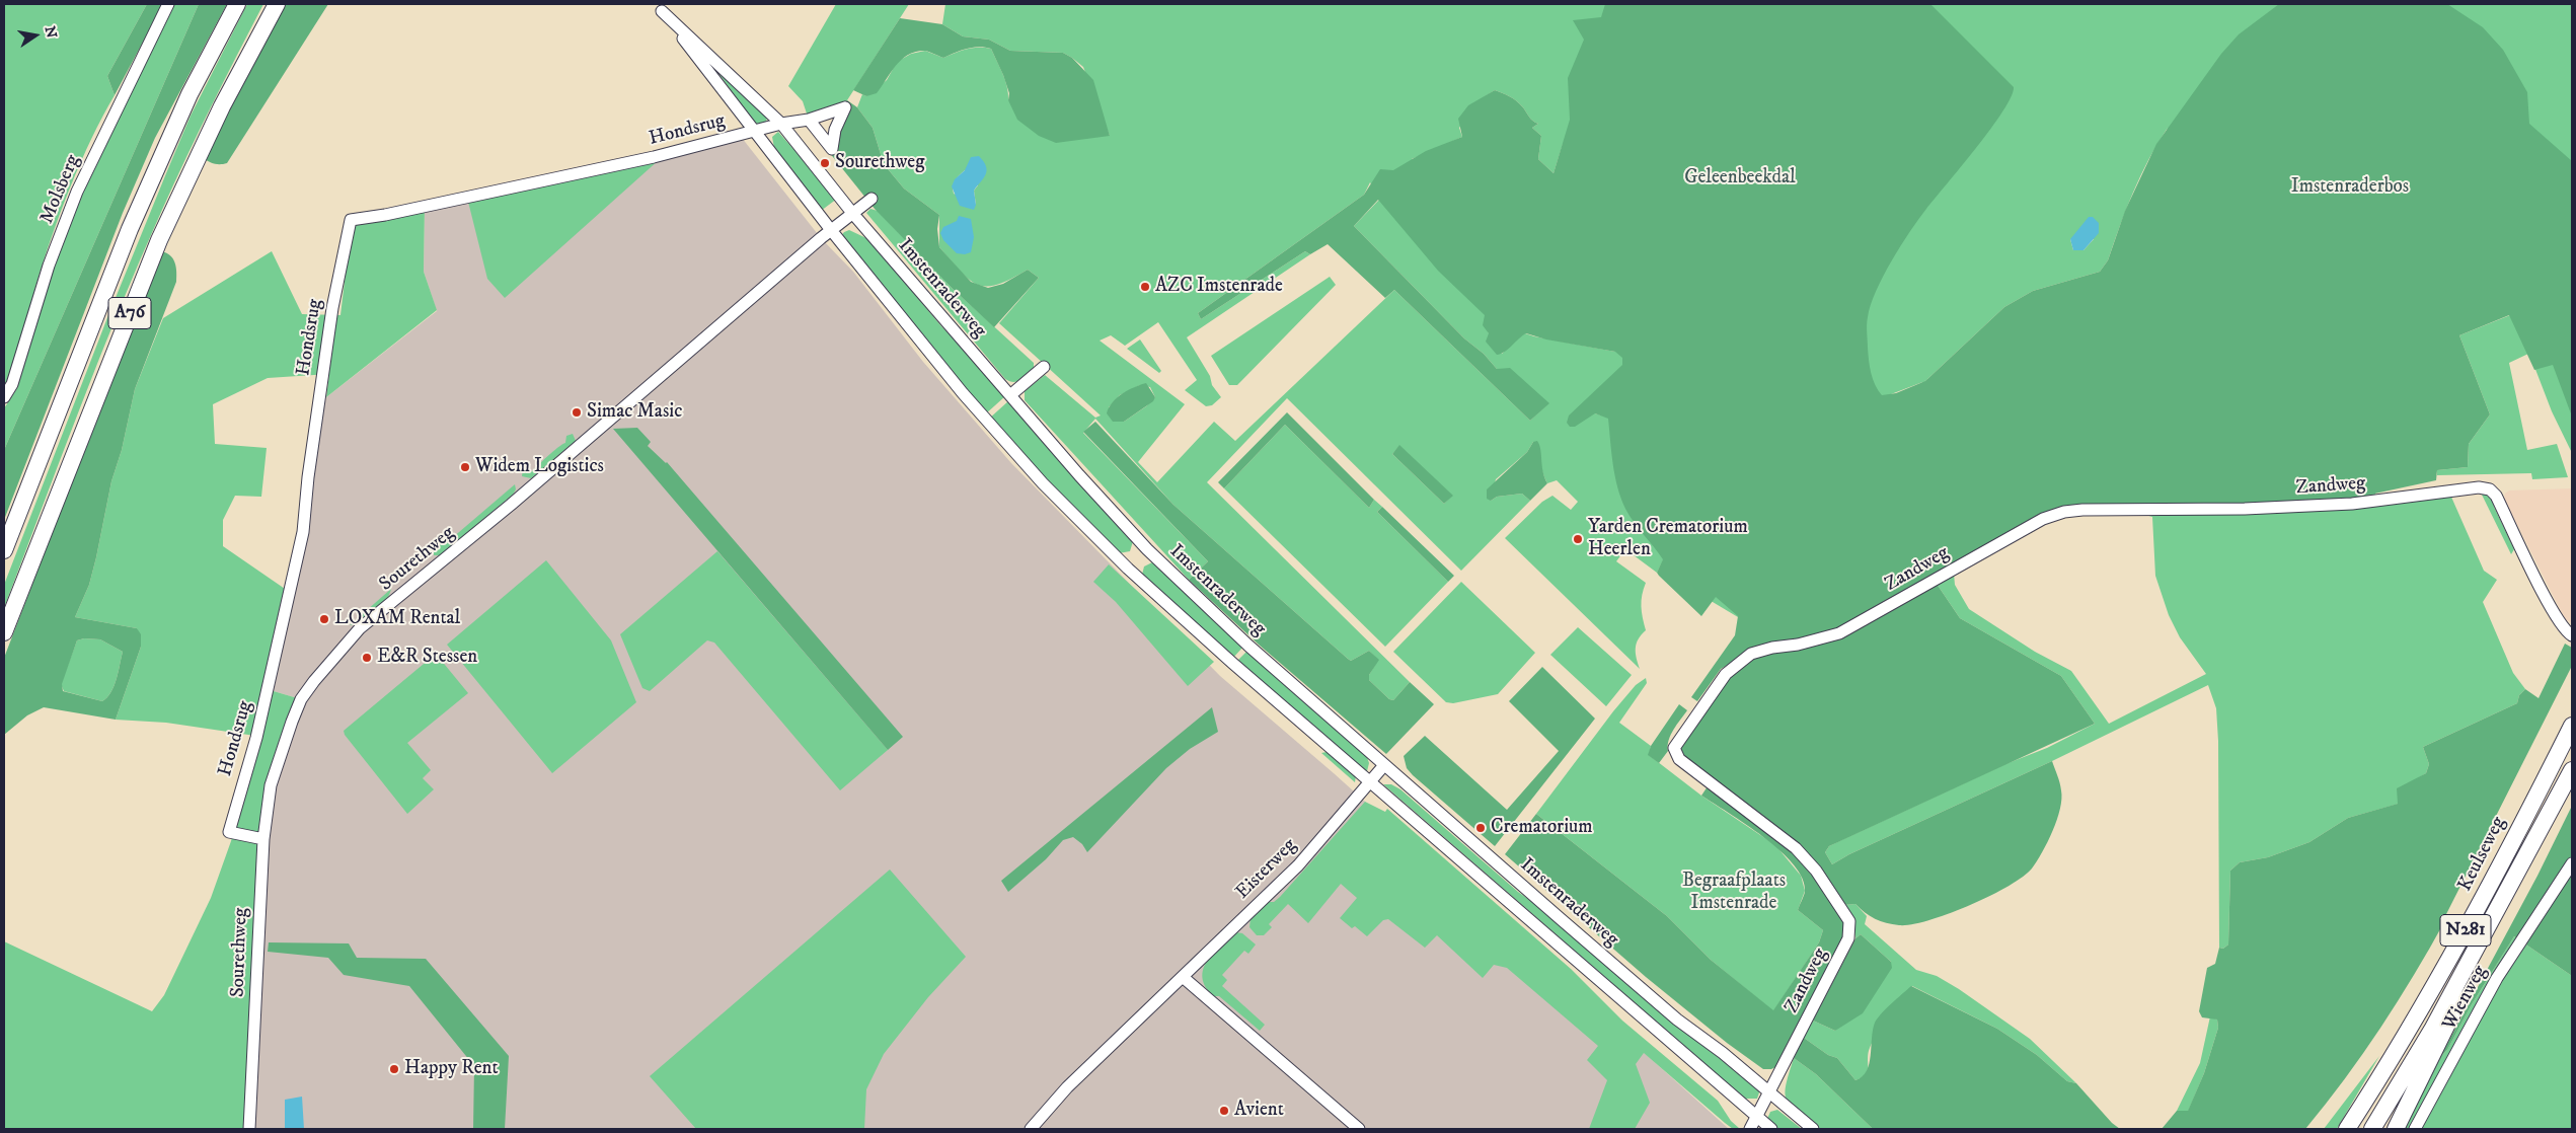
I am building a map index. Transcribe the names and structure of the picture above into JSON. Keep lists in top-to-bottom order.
{
  "streets": {
    "highway": ["A76", "Keulseweg", "N281"],
    "street": [
      "Hondsrug",
      "Molsberg",
      "Imstenraderweg",
      "Zandweg",
      "Sourethweg",
      "Eisterweg",
      "Wienweg"
    ]
  },
  "crossings": [
    ["Hondsrug", "Imstenraderweg"],
    ["Hondsrug", "Sourethweg"],
    ["Imstenraderweg", "Zandweg"],
    ["Imstenraderweg", "Sourethweg"],
    ["Imstenraderweg", "Eisterweg"],
    ["Keulseweg", "N281"]
  ],
  "parks": ["Geleenbeekdal", "Imstenraderbos", "Begraafplaats Imstenrade"],
  "places": [
    "Sourethweg",
    "AZC Imstenrade",
    "Simac Masic",
    "Widem Logistics",
    "Yarden Crematorium Heerlen",
    "LOXAM Rental",
    "E&R Stessen",
    "Crematorium",
    "Happy Rent",
    "Avient"
  ],
  "north": "right"
}
